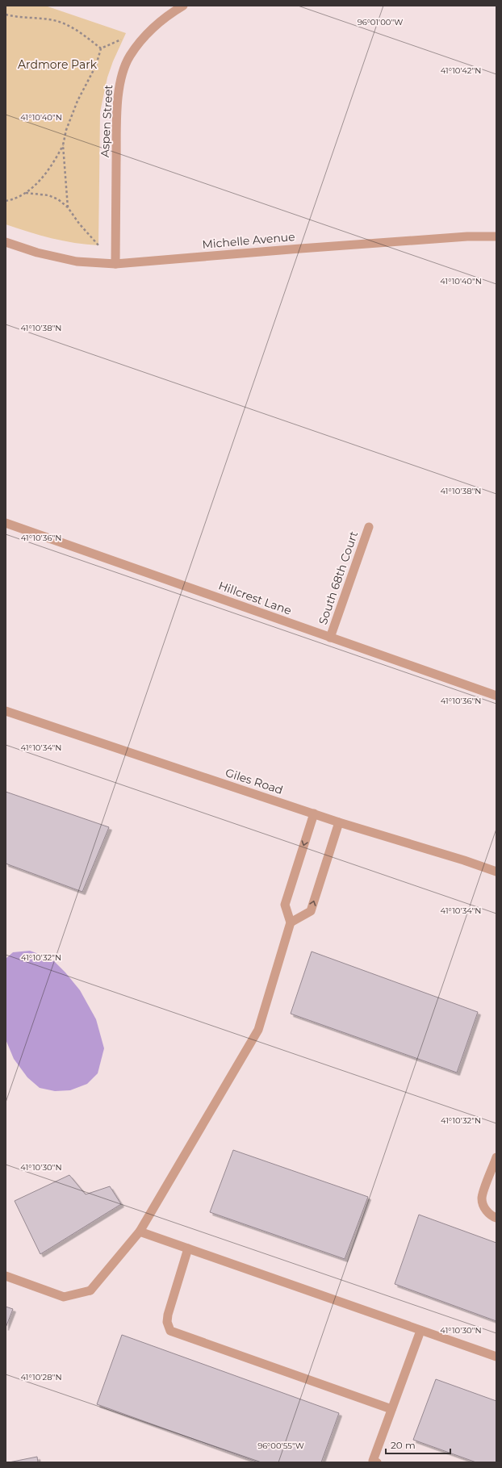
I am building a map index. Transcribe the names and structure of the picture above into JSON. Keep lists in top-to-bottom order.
{
  "streets": {
    "street": [
      "Aspen Street",
      "Michelle Avenue",
      "South 68th Court",
      "Hillcrest Lane",
      "Giles Road"
    ]
  },
  "crossings": [
    ["Aspen Street", "Michelle Avenue"],
    ["South 68th Court", "Hillcrest Lane"]
  ],
  "parks": ["Ardmore Park"],
  "scale_bar": "20 m",
  "coordinates": [
    "96°01'00\"W",
    "41°10'42\"N",
    "41°10'40\"N",
    "41°10'38\"N",
    "41°10'36\"N",
    "41°10'34\"N",
    "41°10'32\"N",
    "41°10'30\"N",
    "41°10'28\"N",
    "96°00'55\"W"
  ]
}
